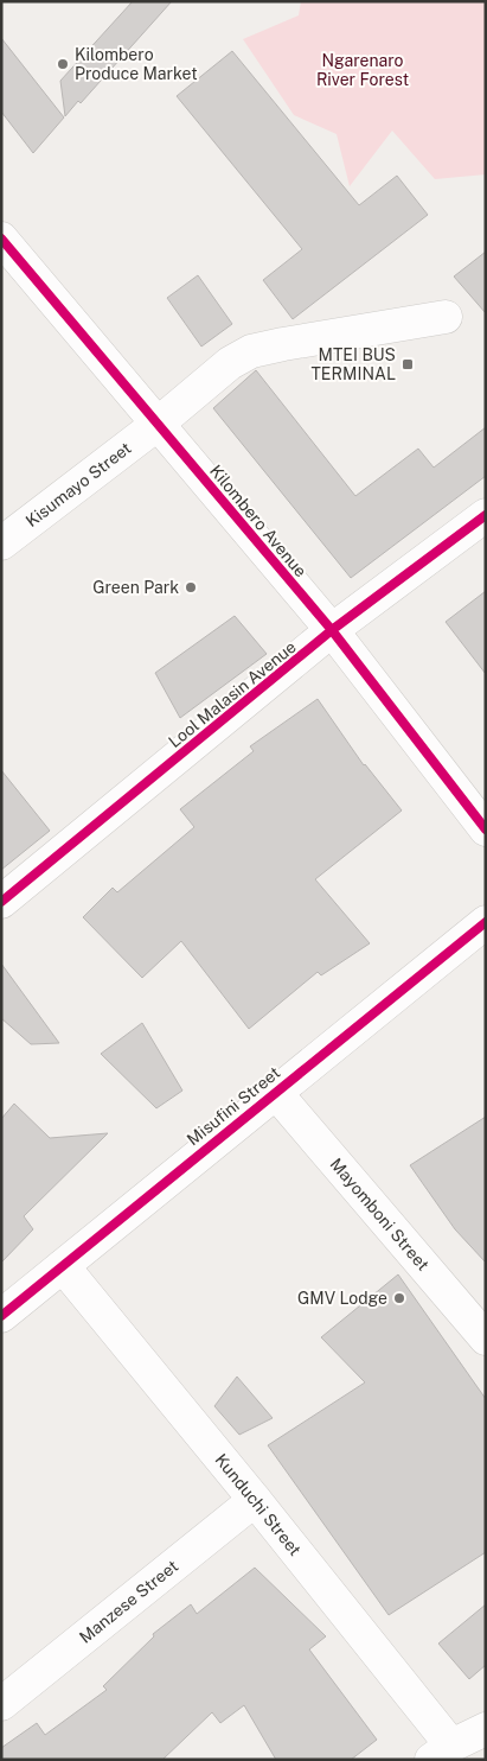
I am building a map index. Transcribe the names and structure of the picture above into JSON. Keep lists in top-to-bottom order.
{
  "streets": {
    "street": [
      "Kisumayo Street",
      "Kilombero Avenue",
      "Lool Malasin Avenue",
      "Misufini Street",
      "Mayomboni Street",
      "Kunduchi Street",
      "Manzese Street"
    ]
  },
  "crossings": [
    ["Kisumayo Street", "Kilombero Avenue"],
    ["Kilombero Avenue", "Lool Malasin Avenue"],
    ["Misufini Street", "Mayomboni Street"],
    ["Misufini Street", "Kunduchi Street"],
    ["Kunduchi Street", "Manzese Street"]
  ],
  "parks": ["Ngarenaro River Forest"],
  "places": {
    "other": ["Kilombero Produce Market", "Green Park", "GMV Lodge"],
    "transit": ["MTEI BUS TERMINAL"]
  }
}
